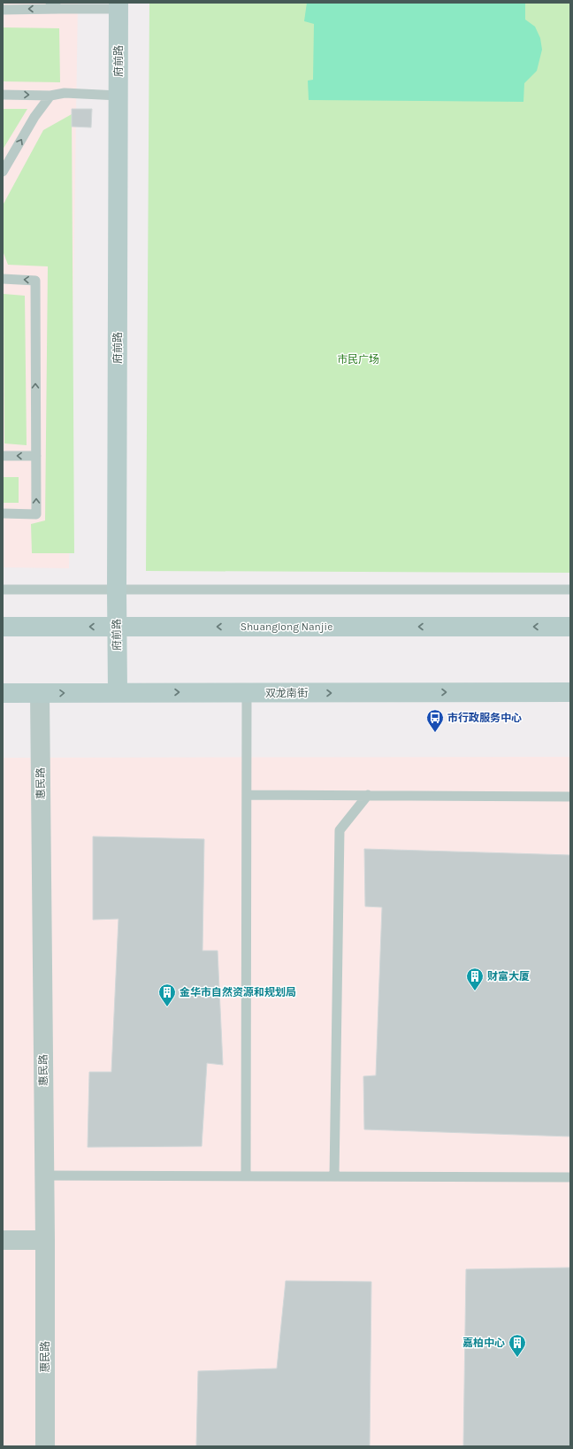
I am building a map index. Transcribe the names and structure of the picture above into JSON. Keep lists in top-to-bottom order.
{
  "streets": {
    "main road": ["府前路", "Shuanglong Nanjie", "双龙南街"],
    "street": ["惠民路"]
  },
  "crossings": [
    ["府前路", "Shuanglong Nanjie"],
    ["府前路", "双龙南街"],
    ["双龙南街", "惠民路"]
  ],
  "one_way": ["Shuanglong Nanjie", "双龙南街"],
  "parks": ["市民广场"],
  "places": {
    "bus stop": ["市行政服务中心"],
    "building": ["财富大厦", "金华市自然资源和规划局", "嘉柏中心"]
  }
}
